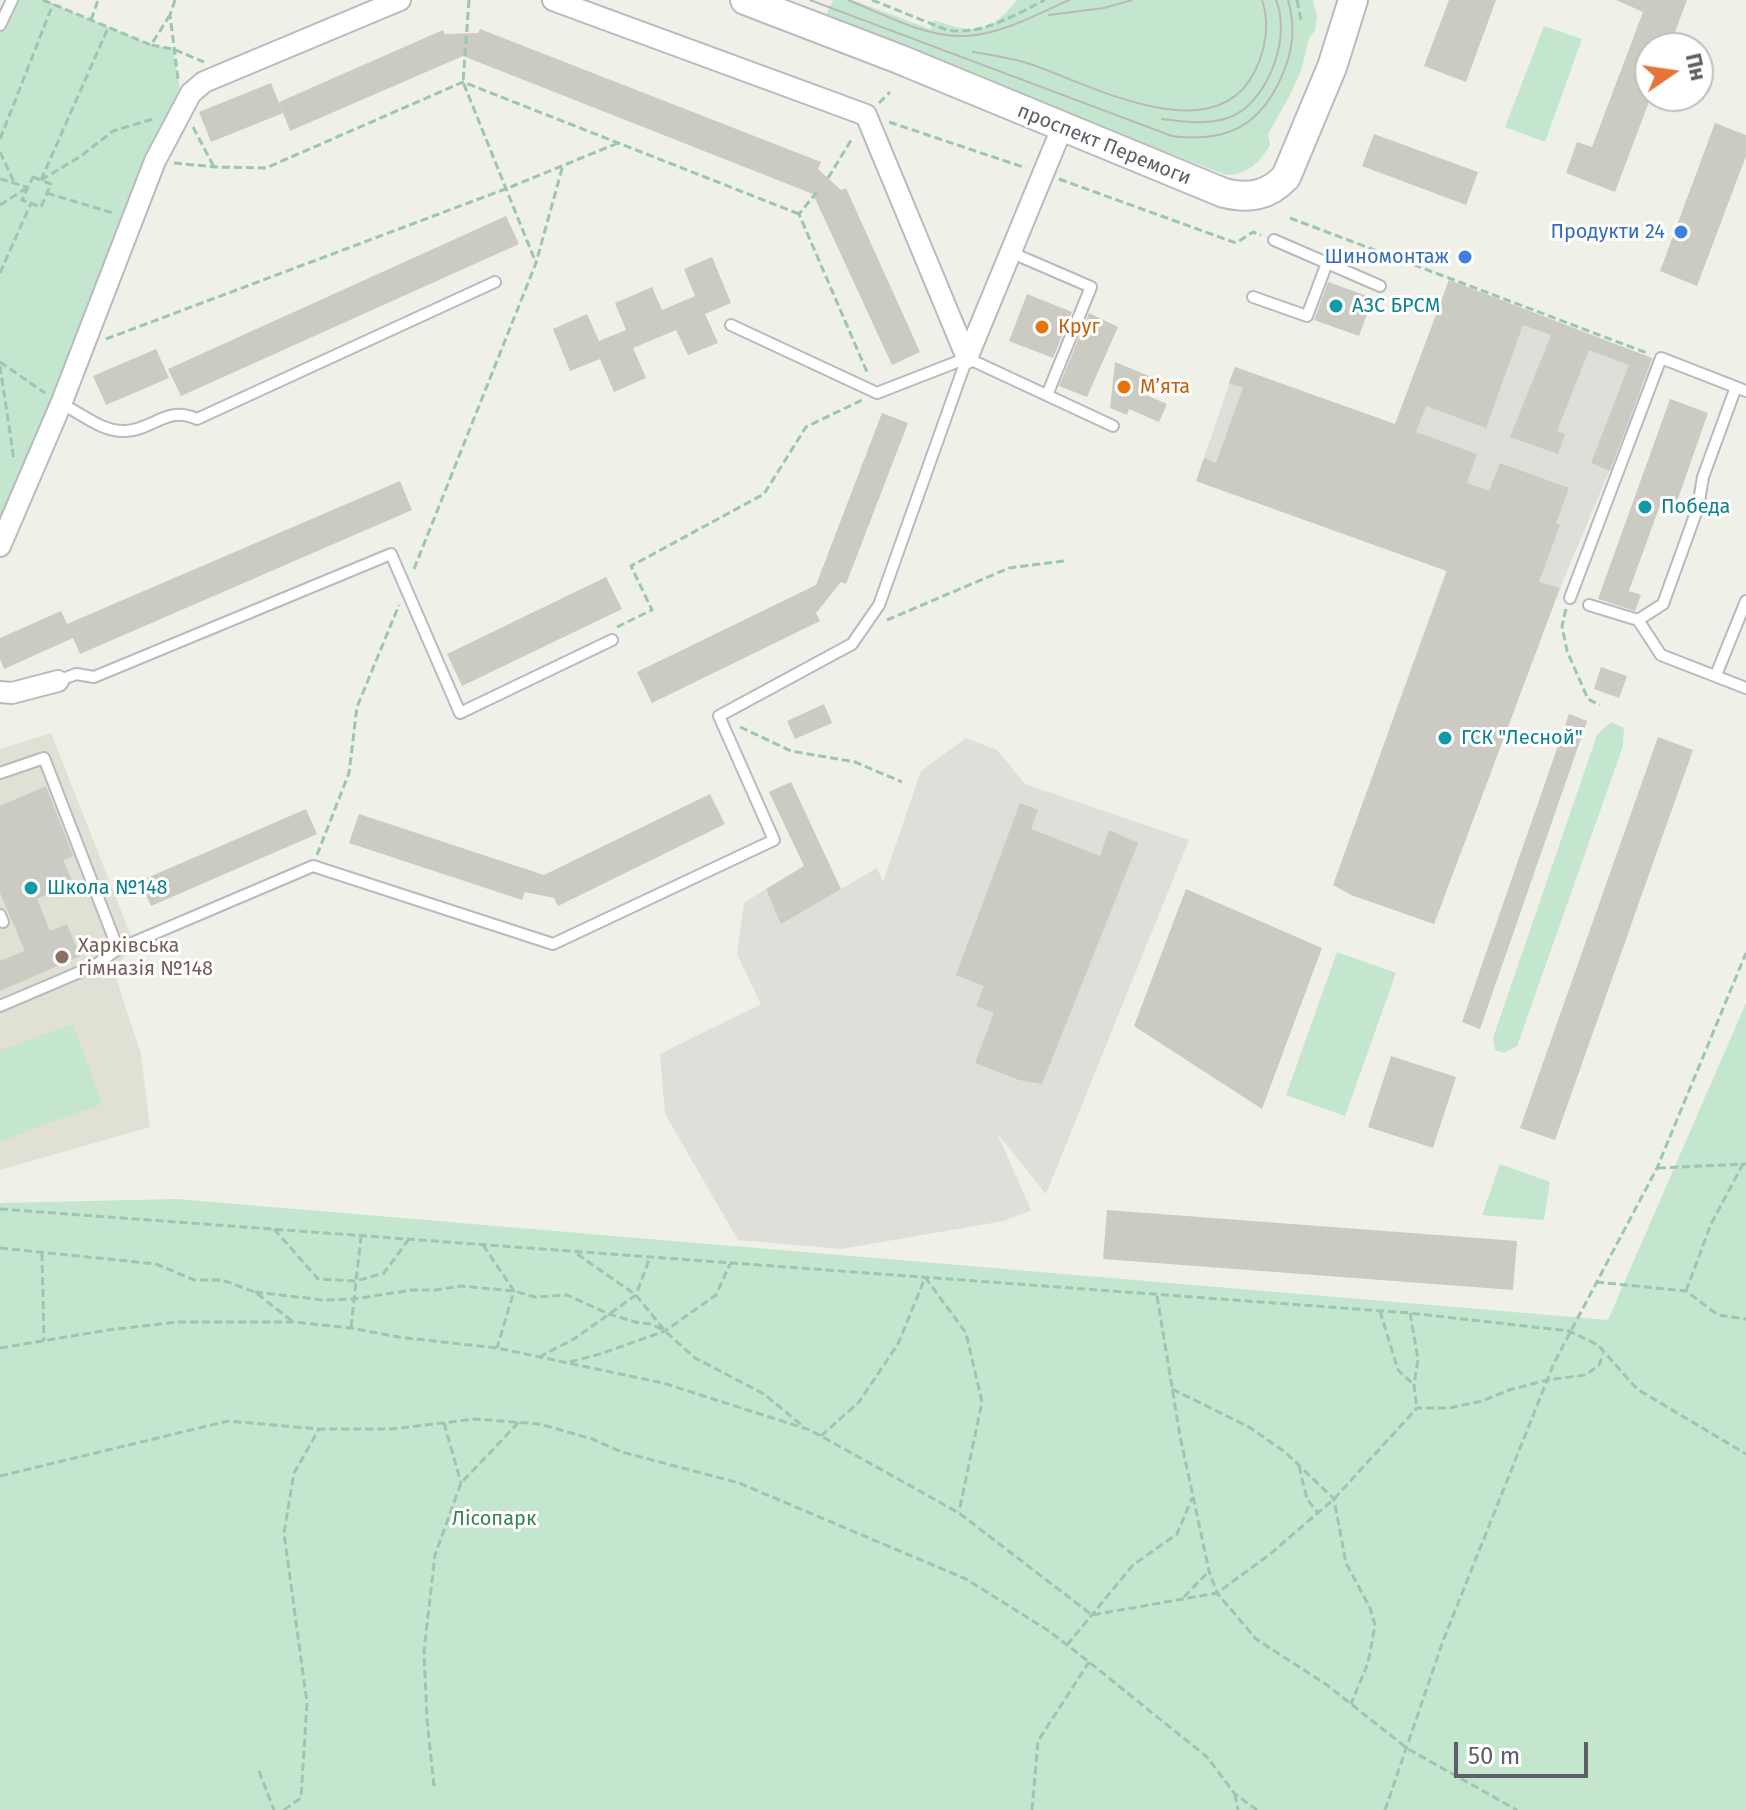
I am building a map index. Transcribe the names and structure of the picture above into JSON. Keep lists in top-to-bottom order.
{
  "streets": {
    "main road": ["проспект Перемоги"]
  },
  "parks": ["Лісопарк"],
  "places": [
    "Продукти 24",
    "Шиномонтаж",
    "АЗС БРСМ",
    "Круг",
    "Мʼята",
    "Победа",
    "ГСК \"Лесной\"",
    "Школа №148",
    "Харківська гімназія №148"
  ],
  "scale_bar": "50 m",
  "north": "right"
}
